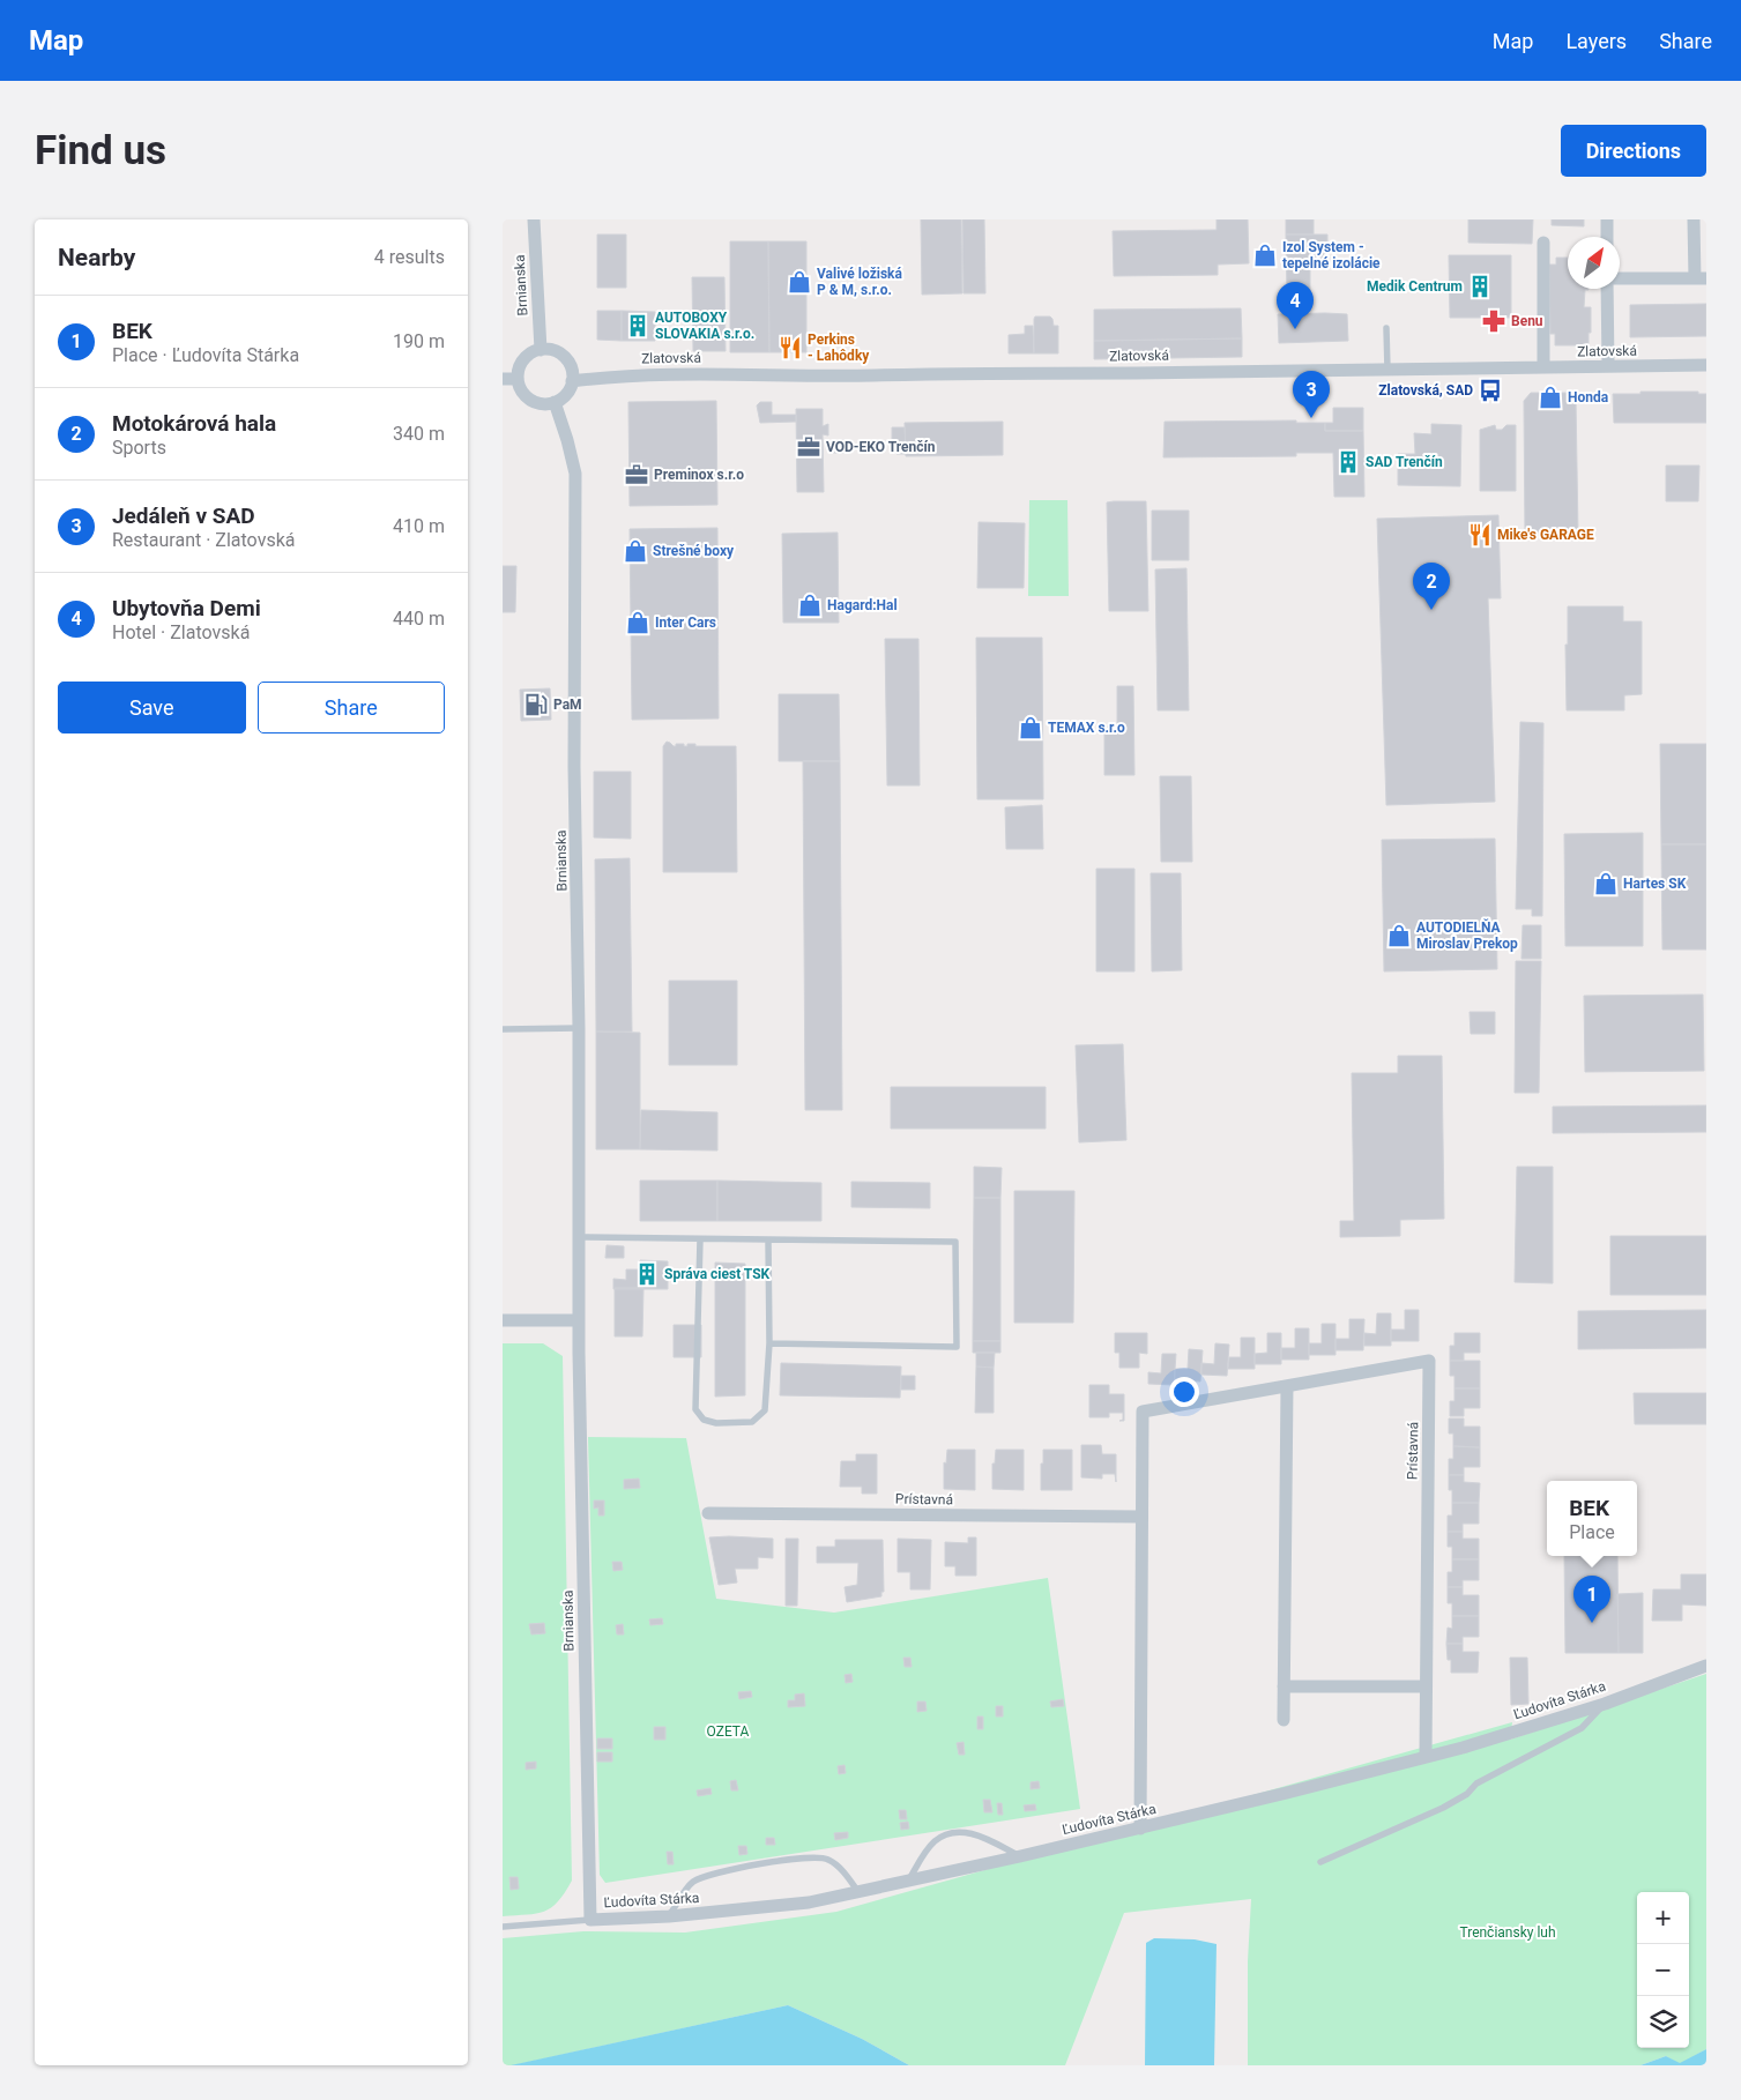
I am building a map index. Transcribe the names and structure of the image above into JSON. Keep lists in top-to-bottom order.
{
  "streets": {
    "street": [
      "Brnianska",
      "Zlatovská",
      "Prístavná",
      "Ľudovíta Stárka"
    ]
  },
  "crossings": [
    ["Brnianska", "Zlatovská"],
    ["Brnianska", "Ľudovíta Stárka"],
    ["Prístavná", "Ľudovíta Stárka"]
  ],
  "parks": ["OZETA", "Trenčiansky luh"],
  "places": {
    "shop": [
      "Izol System - tepelné izolácie",
      "Valivé ložiská P & M, s.r.o.",
      "Honda",
      "Strešné boxy",
      "Hagard:Hal",
      "Inter Cars",
      "TEMAX s.r.o",
      "Hartes SK",
      "AUTODIELŇA Miroslav Prekop"
    ],
    "building": [
      "Medik Centrum",
      "AUTOBOXY SLOVAKIA s.r.o.",
      "SAD Trenčín",
      "Správa ciest TSK"
    ],
    "pharmacy": ["Benu"],
    "restaurant": ["Perkins - Lahôdky", "Mike's GARAGE"],
    "bus stop": ["Zlatovská, SAD"],
    "office": ["VOD-EKO Trenčín", "Preminox s.r.o"],
    "fuel station": ["PaM"]
  },
  "north": "top right",
  "page": {
    "header": "Map",
    "nav": ["Map", "Layers", "Share"],
    "buttons": [
      "Directions",
      ["Save", "Share"]
    ],
    "title": "Find us",
    "heading": ["Nearby", "4 results"],
    "pins": [
      "4",
      "3",
      "2",
      "1"
    ],
    "list": [
      {
        "mark": "1",
        "name": "BEK",
        "note": "Place · Ľudovíta Stárka",
        "value": "190 m"
      },
      {
        "mark": "2",
        "name": "Motokárová hala",
        "note": "Sports",
        "value": "340 m"
      },
      {
        "mark": "3",
        "name": "Jedáleň v SAD",
        "note": "Restaurant · Zlatovská",
        "value": "410 m"
      },
      {
        "mark": "4",
        "name": "Ubytovňa Demi",
        "note": "Hotel · Zlatovská",
        "value": "440 m"
      }
    ],
    "popup": ["BEK", "Place"],
    "map_buttons": ["+", "−"]
  }
}
